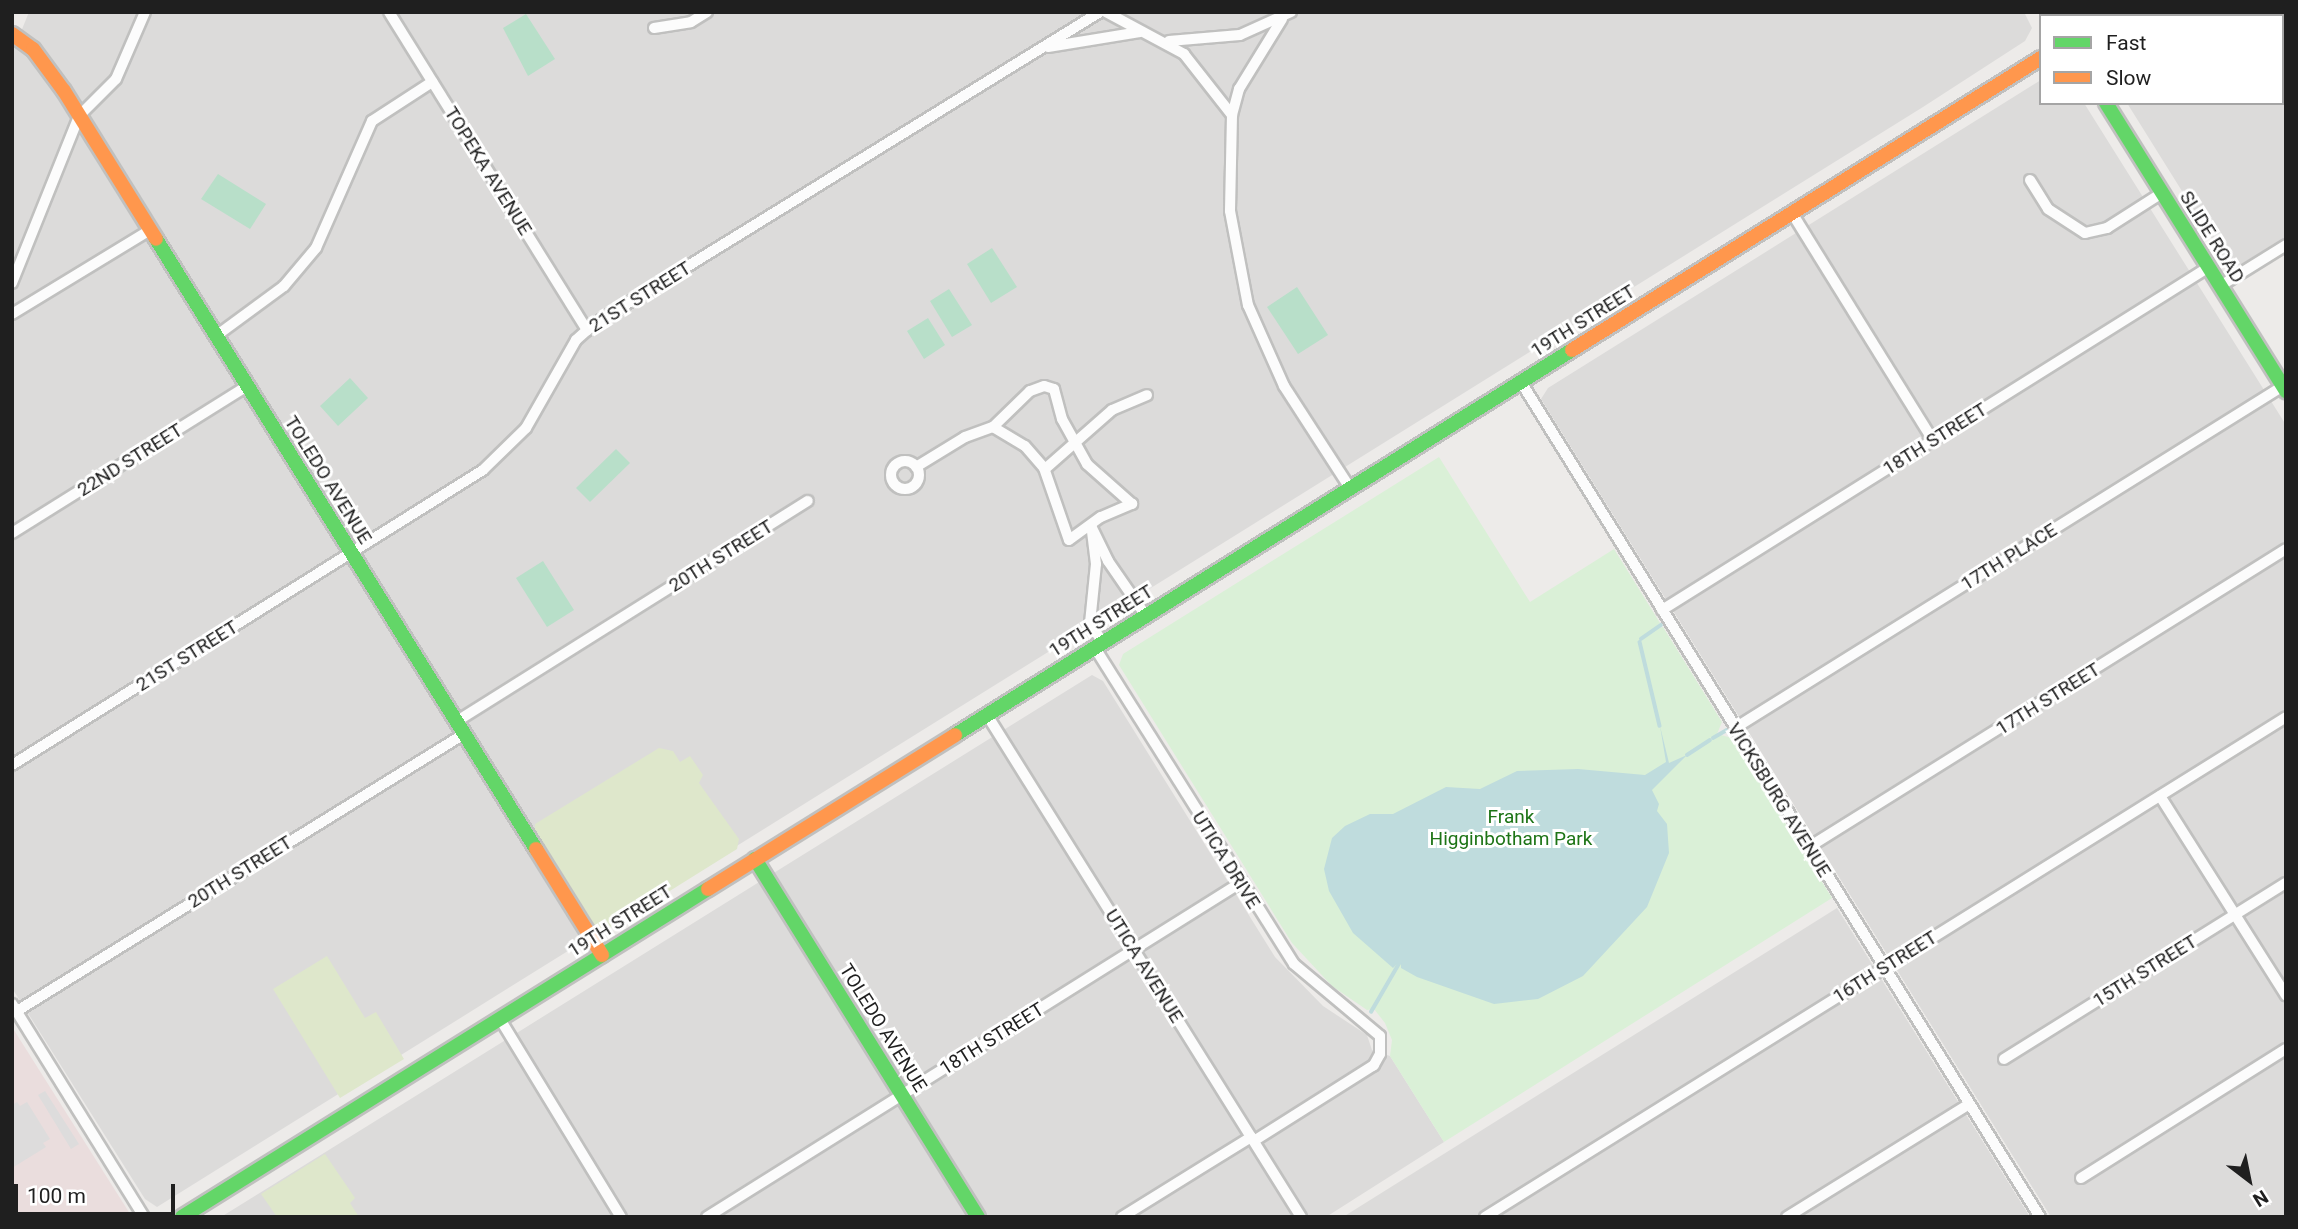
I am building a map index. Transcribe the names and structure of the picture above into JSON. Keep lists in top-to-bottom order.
{
  "streets": {
    "main road": ["SLIDE ROAD", "19TH STREET", "TOLEDO AVENUE"],
    "street": [
      "TOPEKA AVENUE",
      "21ST STREET",
      "18TH STREET",
      "22ND STREET",
      "20TH STREET",
      "17TH PLACE",
      "17TH STREET",
      "VICKSBURG AVENUE",
      "UTICA DRIVE",
      "UTICA AVENUE",
      "16TH STREET",
      "15TH STREET"
    ]
  },
  "crossings": [
    ["TOPEKA AVENUE", "21ST STREET"],
    ["SLIDE ROAD", "18TH STREET"],
    ["SLIDE ROAD", "17TH PLACE"],
    ["21ST STREET", "TOLEDO AVENUE"],
    ["19TH STREET", "TOLEDO AVENUE"],
    ["19TH STREET", "VICKSBURG AVENUE"],
    ["19TH STREET", "UTICA DRIVE"],
    ["19TH STREET", "UTICA AVENUE"],
    ["18TH STREET", "TOLEDO AVENUE"],
    ["18TH STREET", "VICKSBURG AVENUE"],
    ["18TH STREET", "UTICA DRIVE"],
    ["18TH STREET", "UTICA AVENUE"],
    ["22ND STREET", "TOLEDO AVENUE"],
    ["TOLEDO AVENUE", "20TH STREET"],
    ["17TH PLACE", "VICKSBURG AVENUE"],
    ["17TH STREET", "VICKSBURG AVENUE"],
    ["VICKSBURG AVENUE", "16TH STREET"],
    ["UTICA DRIVE", "UTICA AVENUE"]
  ],
  "parks": ["Frank Higginbotham Park"],
  "legend": ["Fast", "Slow"],
  "scale_bar": "100 m",
  "north": "bottom right"
}
